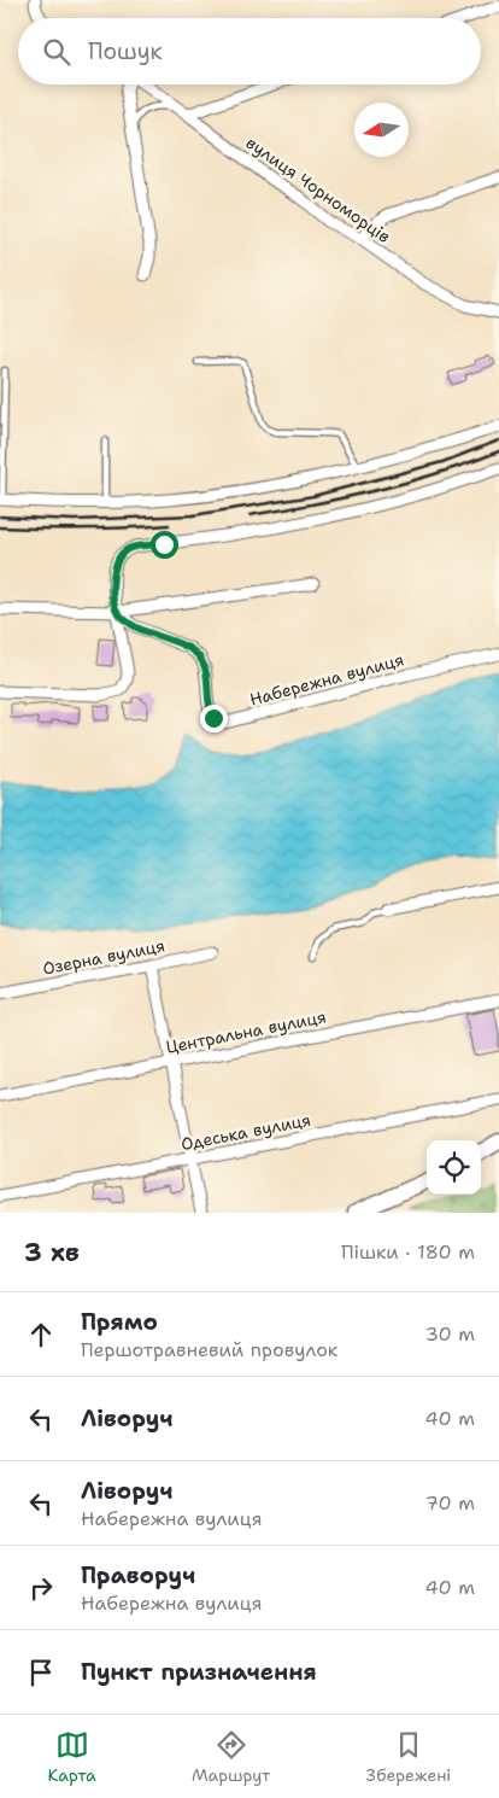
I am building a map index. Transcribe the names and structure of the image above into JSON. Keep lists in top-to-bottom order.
{
  "streets": {
    "street": [
      "вулиця Чорноморців",
      "Набережна вулиця",
      "Озерна вулиця",
      "Центральна вулиця",
      "Одеська вулиця"
    ]
  },
  "north": "left",
  "page": {
    "search": "Пошук",
    "heading": ["3 хв", "Пішки · 180 m"],
    "list": [
      ["Прямо", "Першотравневий провулок", "30 m"],
      ["Ліворуч", "40 m"],
      ["Ліворуч", "Набережна вулиця", "70 m"],
      ["Праворуч", "Набережна вулиця", "40 m"],
      "Пункт призначення"
    ],
    "nav": ["Карта", "Маршрут", "Збережені"]
  }
}
